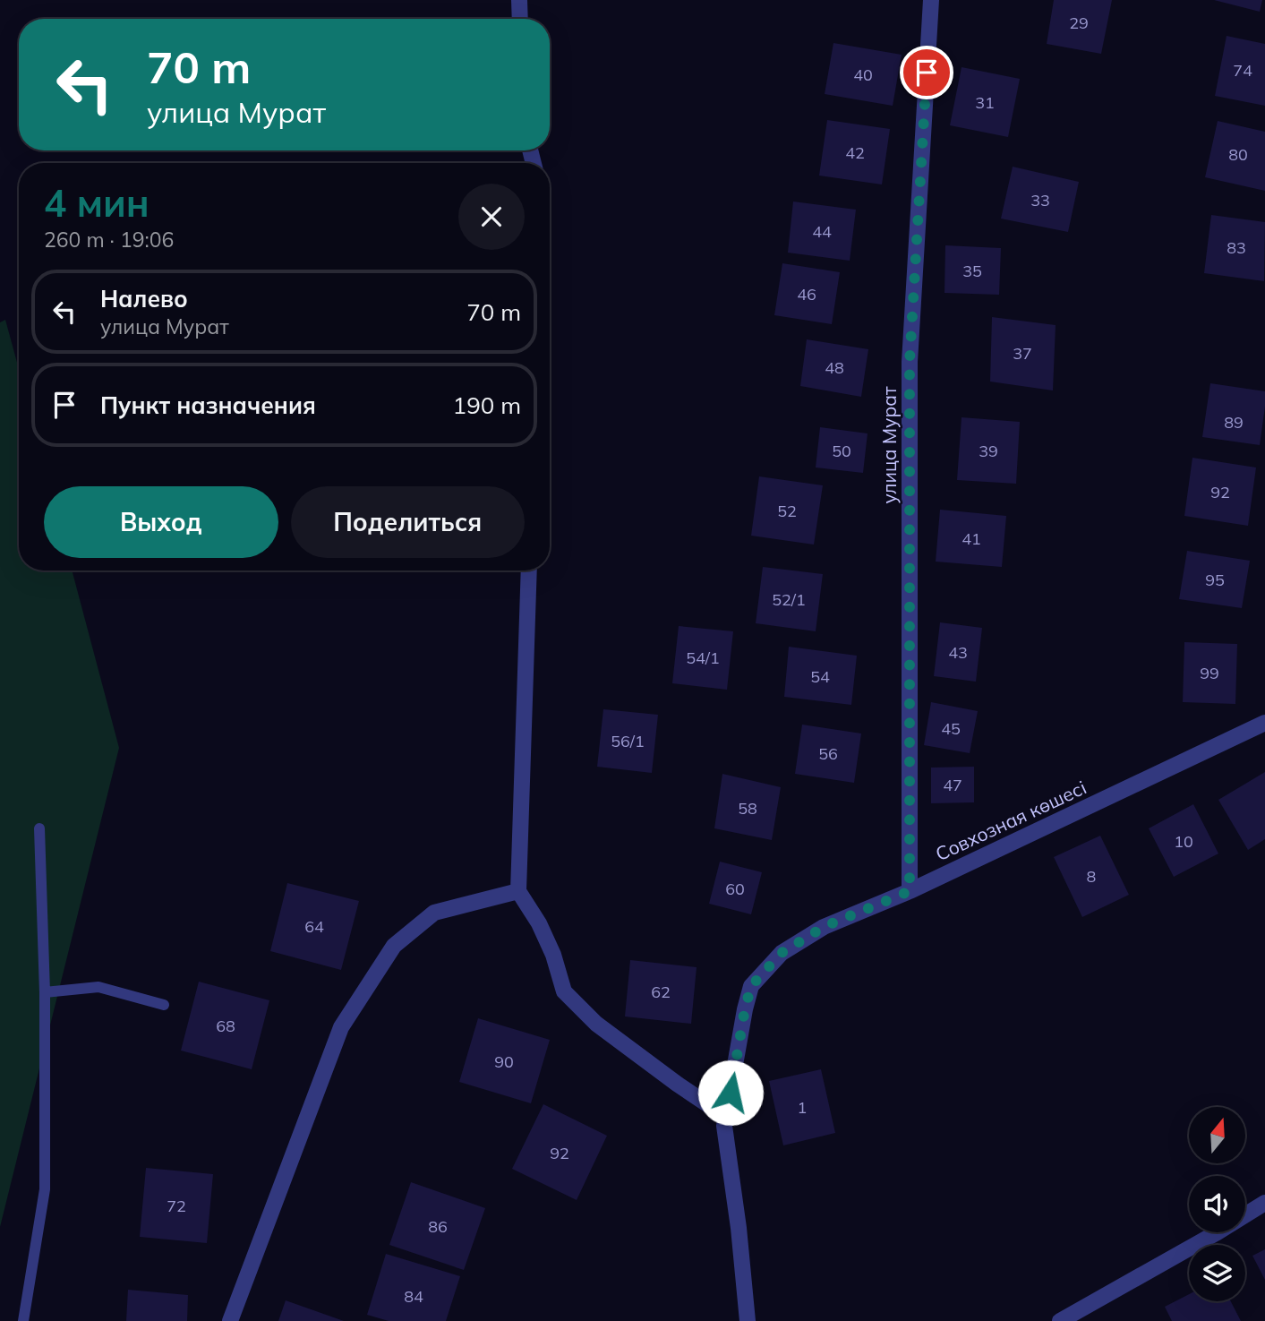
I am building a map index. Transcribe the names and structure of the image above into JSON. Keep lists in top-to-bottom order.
{
  "streets": {
    "street": ["улица Мурат", "Совхозная көшесі"]
  },
  "crossings": [
    ["улица Мурат", "Совхозная көшесі"]
  ],
  "house_numbers": [
    "29",
    "74",
    "40",
    "31",
    "42",
    "80",
    "33",
    "44",
    "83",
    "35",
    "46",
    "37",
    "48",
    "89",
    "50",
    "39",
    "92",
    "52",
    "41",
    "95",
    "52/1",
    "43",
    "54/1",
    "99",
    "54",
    "45",
    "56/1",
    "56",
    "47",
    "58",
    "10",
    "8",
    "60",
    "64",
    "62",
    "68",
    "90",
    "1",
    "92",
    "72",
    "86",
    "84"
  ],
  "north": "top",
  "page": {
    "turn": ["70 m", "улица Мурат"],
    "heading": ["4 мин", "260 m · 19:06"],
    "list": [
      {
        "name": "Налево",
        "note": "улица Мурат",
        "value": "70 m"
      },
      {
        "name": "Пункт назначения",
        "value": "190 m"
      }
    ],
    "buttons": ["Выход", "Поделиться"]
  }
}
